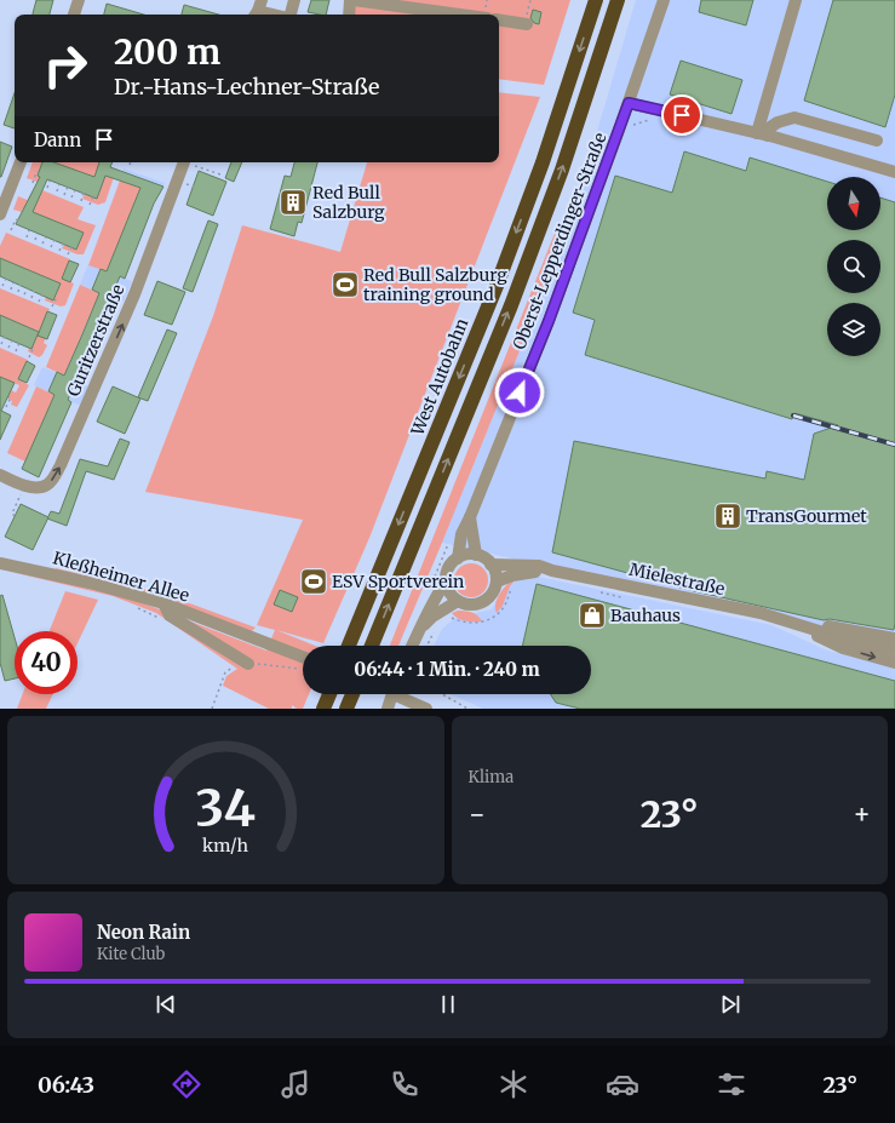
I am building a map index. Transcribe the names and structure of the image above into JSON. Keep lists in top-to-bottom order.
{
  "streets": {
    "highway": ["West Autobahn"],
    "street": [
      "Oberst-Lepperdinger-Straße",
      "Guritzerstraße",
      "Kleßheimer Allee",
      "Mielestraße"
    ]
  },
  "crossings": [
    ["Oberst-Lepperdinger-Straße", "Mielestraße"]
  ],
  "one_way": ["Guritzerstraße"],
  "places": {
    "building": ["Red Bull Salzburg", "TransGourmet"],
    "sports": ["Red Bull Salzburg training ground", "ESV Sportverein"],
    "shop": ["Bauhaus"]
  },
  "north": "bottom",
  "page": {
    "turn": ["200 m", "Dr.-Hans-Lechner-Straße"],
    "then": "Dann",
    "limit": "40",
    "trip": "06:44 · 1 Min. · 240 m",
    "tile": "Klima",
    "heat": ["−", "23°", "+"],
    "song": ["Neon Rain", "Kite Club"],
    "tabs": ["06:43", "23°"],
    "gauge": ["34", "km/h"]
  }
}
